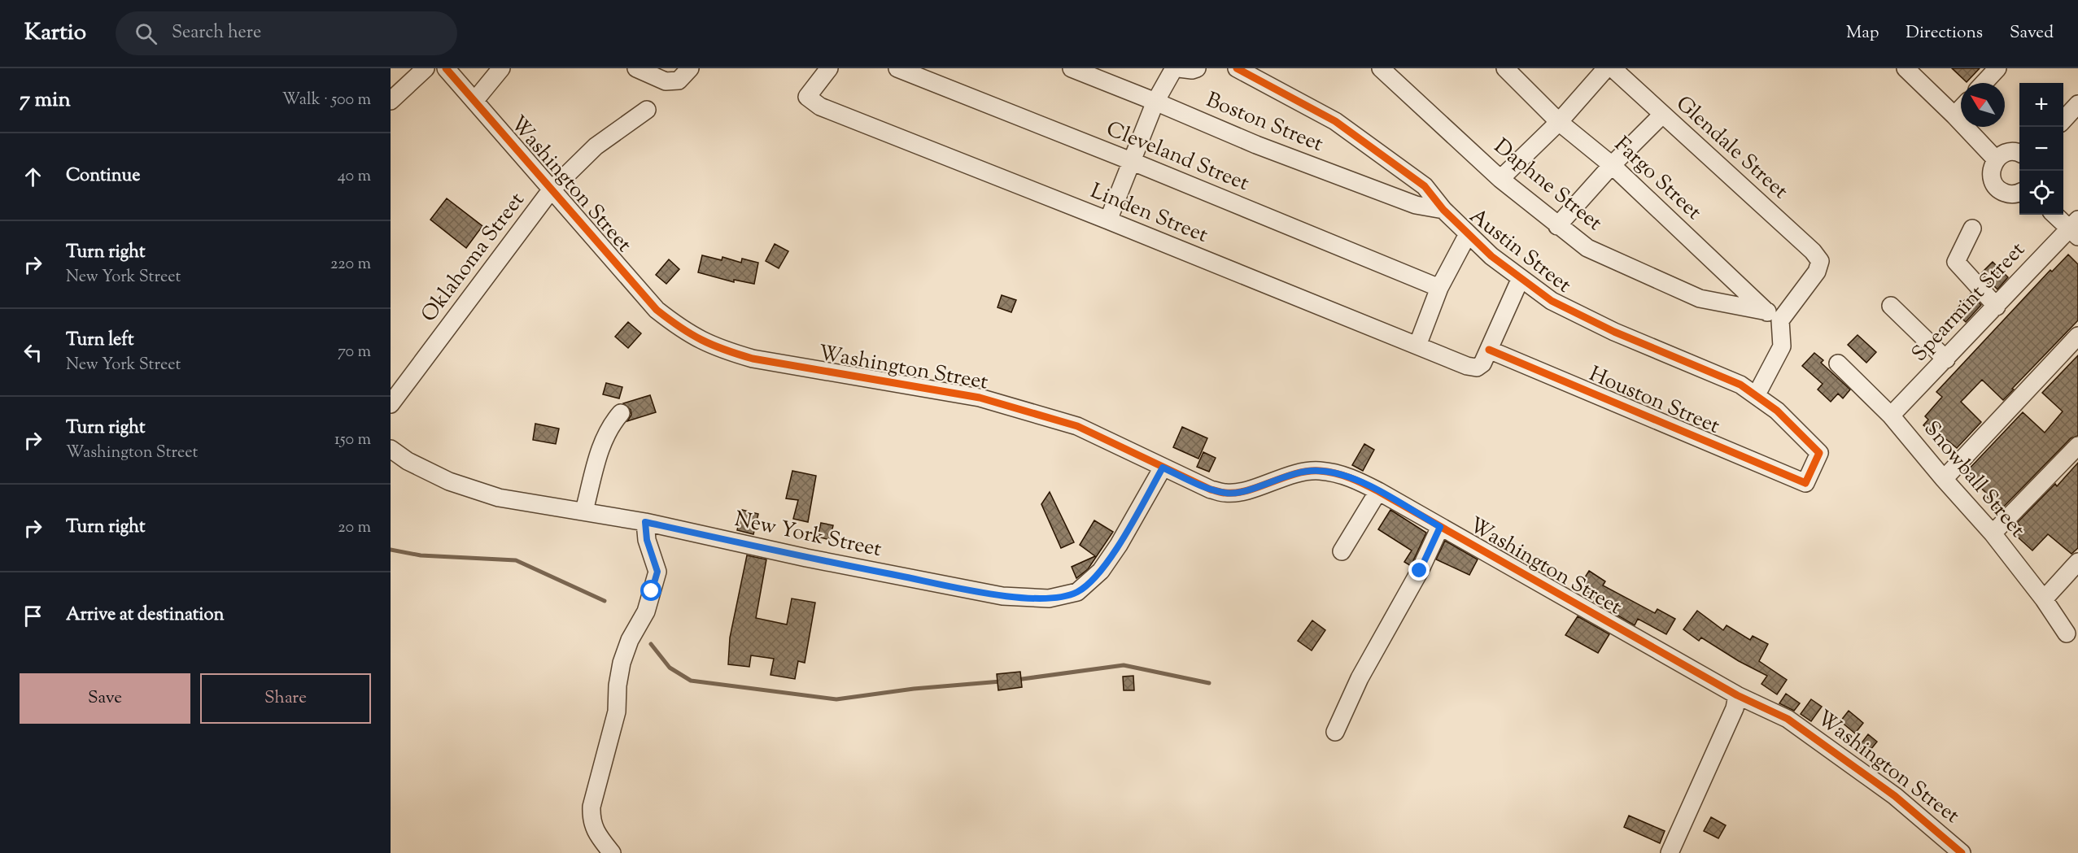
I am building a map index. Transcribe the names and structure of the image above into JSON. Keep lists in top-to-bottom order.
{
  "streets": {
    "street": [
      "Boston Street",
      "Glendale Street",
      "Cleveland Street",
      "Fargo Street",
      "Washington Street",
      "Daphne Street",
      "Linden Street",
      "Austin Street",
      "Oklahoma Street",
      "Spearmint Street",
      "Houston Street",
      "Snowball Street",
      "New York Street"
    ]
  },
  "crossings": [
    ["Boston Street", "Austin Street"],
    ["Glendale Street", "Fargo Street"],
    ["Glendale Street", "Daphne Street"],
    ["Fargo Street", "Daphne Street"],
    ["Washington Street", "Oklahoma Street"],
    ["Washington Street", "New York Street"],
    ["Linden Street", "Houston Street"],
    ["Austin Street", "Houston Street"],
    ["Spearmint Street", "Snowball Street"]
  ],
  "north": "top left",
  "page": {
    "header": "Kartio",
    "search": "Search here",
    "nav": ["Map", "Directions", "Saved"],
    "heading": ["7 min", "Walk · 500 m"],
    "map_buttons": ["+", "−"],
    "list": [
      ["Continue", "40 m"],
      ["Turn right", "New York Street", "220 m"],
      ["Turn left", "New York Street", "70 m"],
      ["Turn right", "Washington Street", "150 m"],
      ["Turn right", "20 m"],
      "Arrive at destination"
    ],
    "buttons": ["Save", "Share"]
  }
}
